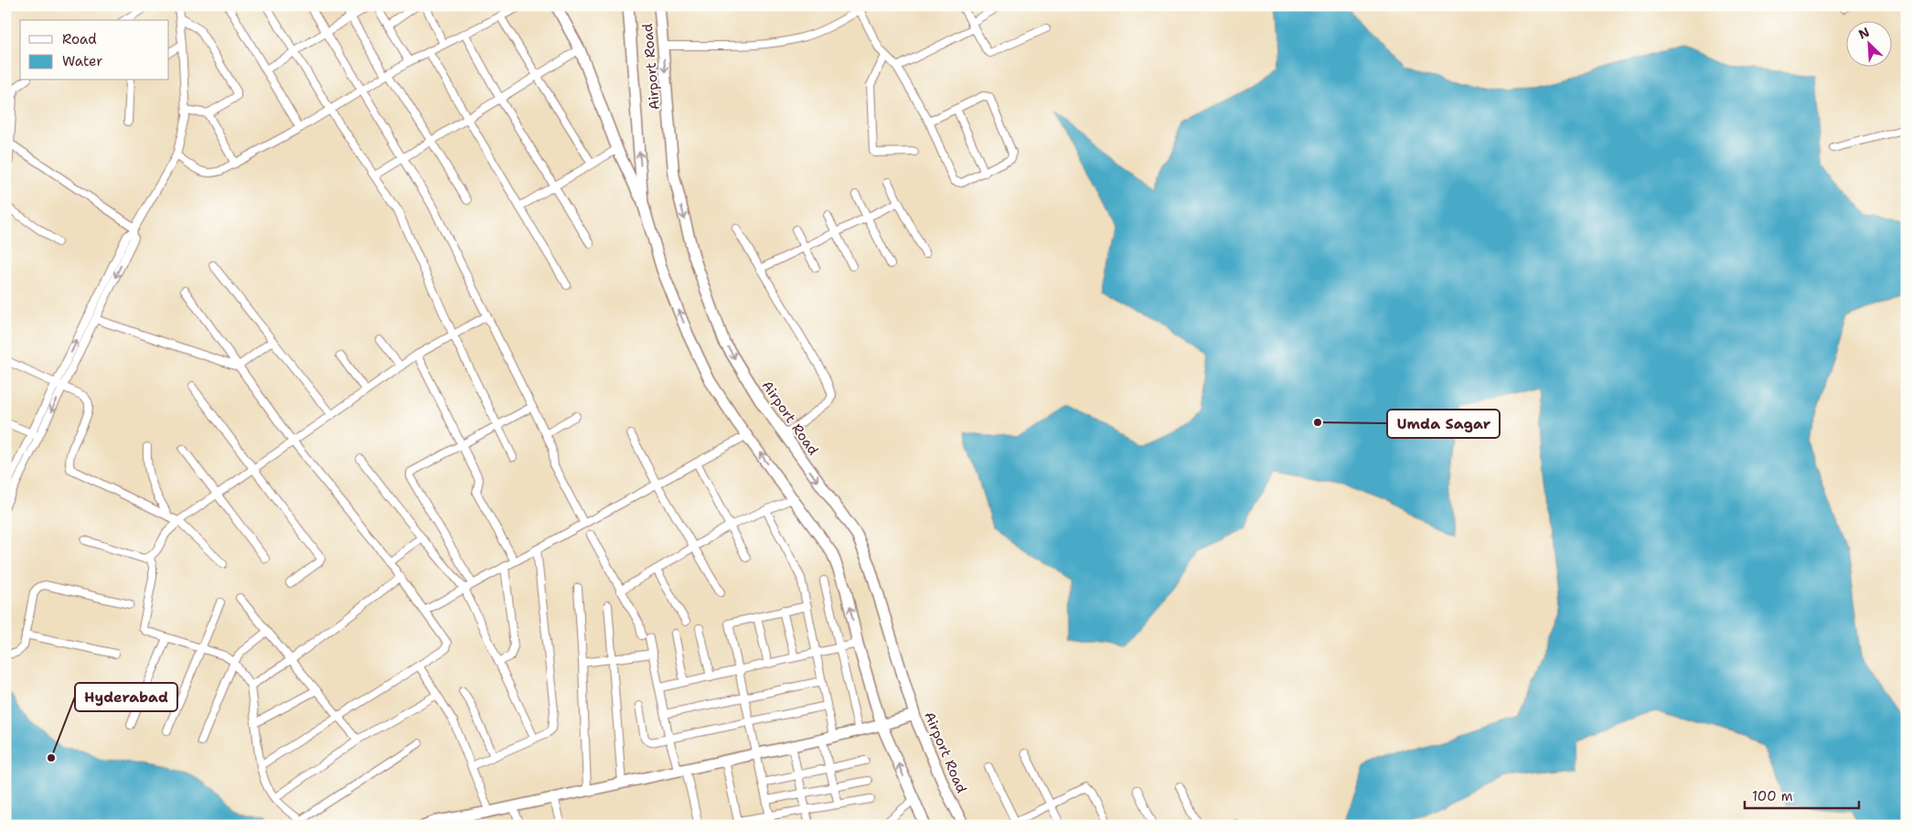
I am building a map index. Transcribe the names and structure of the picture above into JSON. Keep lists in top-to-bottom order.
{
  "streets": {
    "main road": ["Airport Road"]
  },
  "places": ["Umda Sagar", "Hyderabad"],
  "legend": ["Road", "Water"],
  "scale_bar": "100 m",
  "north": "top left"
}
